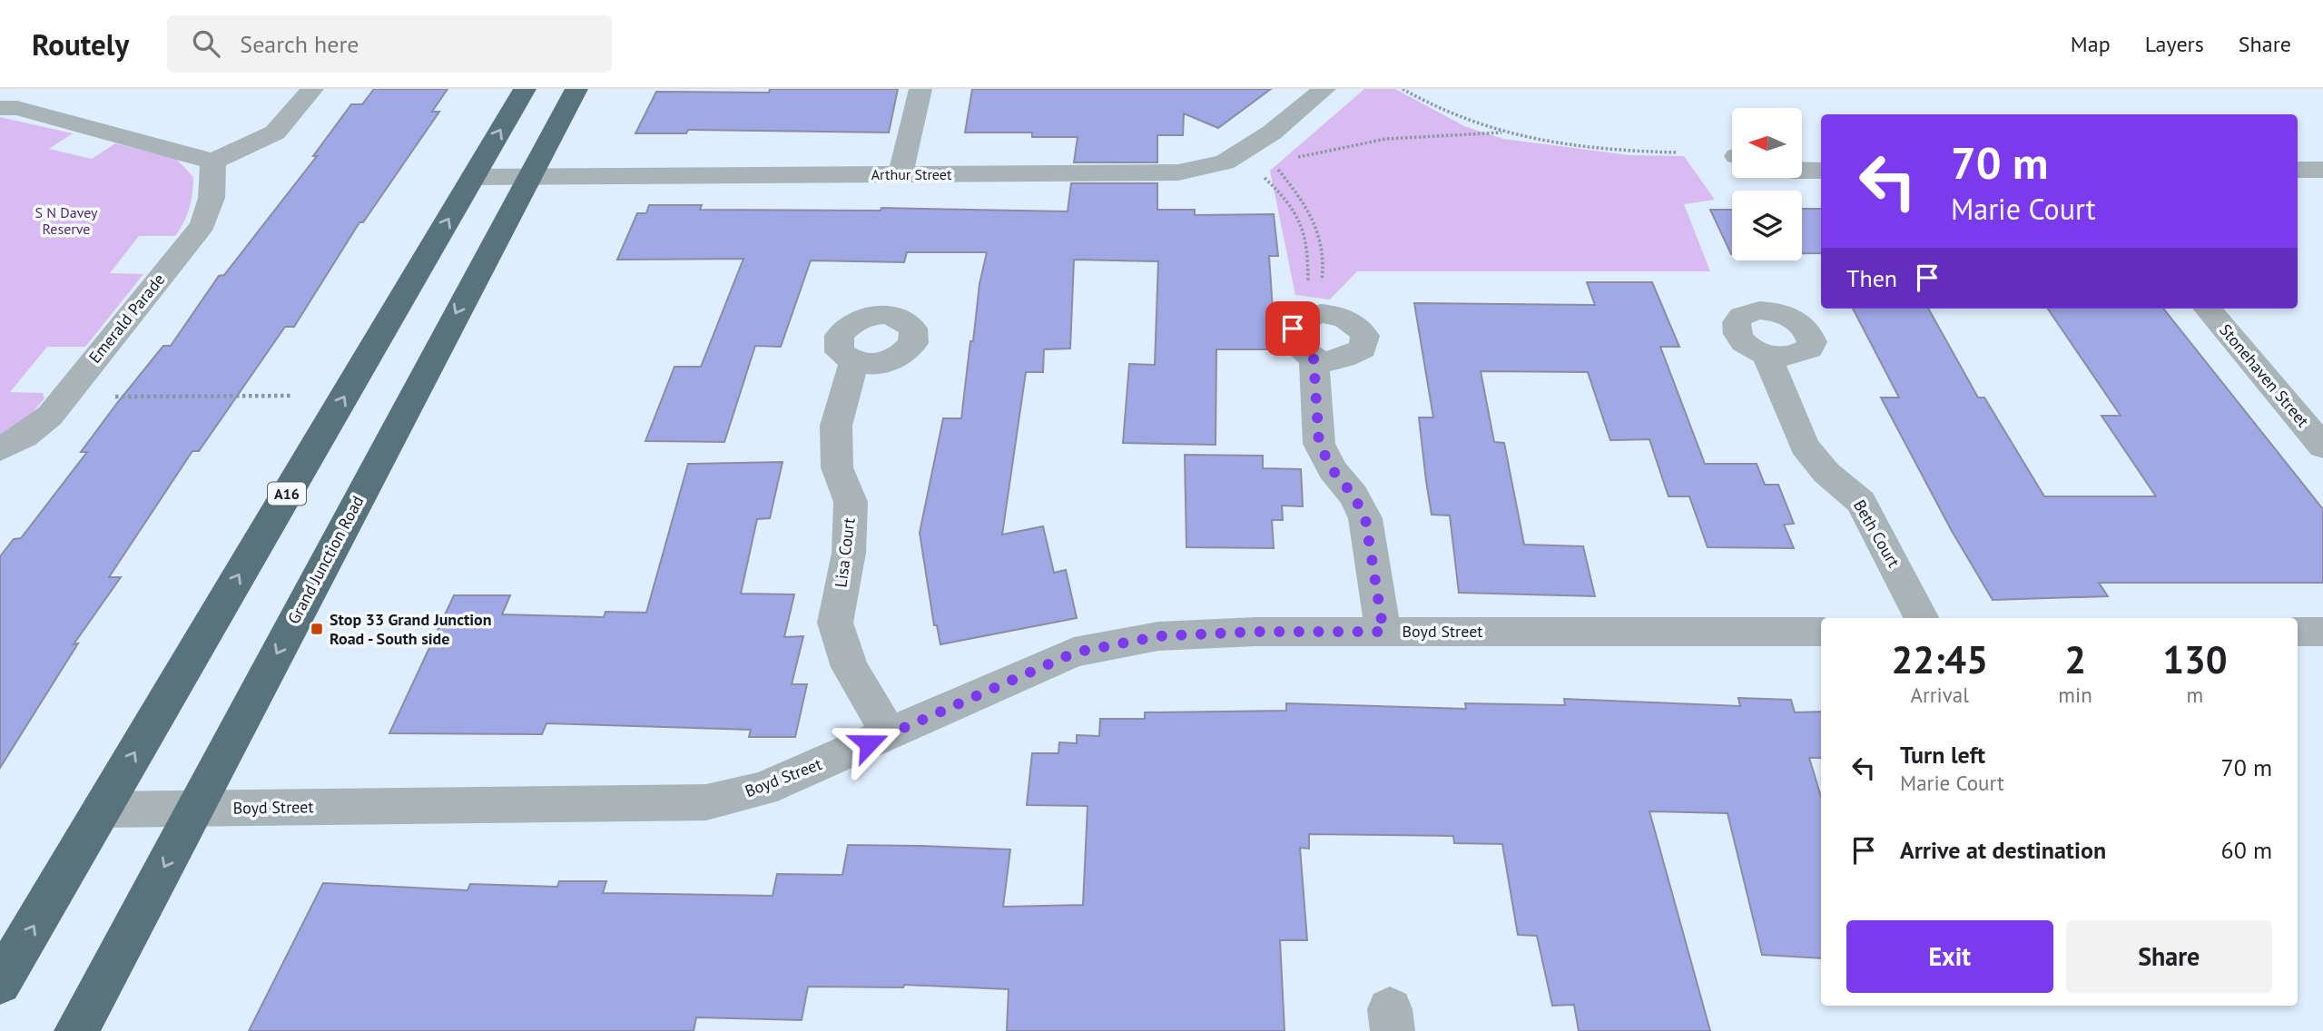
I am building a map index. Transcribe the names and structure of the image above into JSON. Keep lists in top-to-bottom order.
{
  "streets": {
    "highway": ["A16", "Grand Junction Road"],
    "street": [
      "Arthur Street",
      "Emerald Parade",
      "Stonehaven Street",
      "Beth Court",
      "Lisa Court",
      "Boyd Street"
    ]
  },
  "crossings": [
    ["Arthur Street", "A16"],
    ["Arthur Street", "Grand Junction Road"],
    ["A16", "Boyd Street"],
    ["Lisa Court", "Boyd Street"],
    ["Grand Junction Road", "Boyd Street"]
  ],
  "parks": ["S N Davey Reserve"],
  "places": {
    "transit": ["Stop 33 Grand Junction Road - South side"]
  },
  "north": "left",
  "page": {
    "header": "Routely",
    "search": "Search here",
    "nav": ["Map", "Layers", "Share"],
    "turn": ["70 m", "Marie Court"],
    "then": "Then",
    "eta": [
      "22:45",
      "Arrival",
      "2",
      "min",
      "130",
      "m"
    ],
    "list": [
      {
        "name": "Turn left",
        "note": "Marie Court",
        "value": "70 m"
      },
      {
        "name": "Arrive at destination",
        "value": "60 m"
      }
    ],
    "buttons": ["Exit", "Share"]
  }
}
